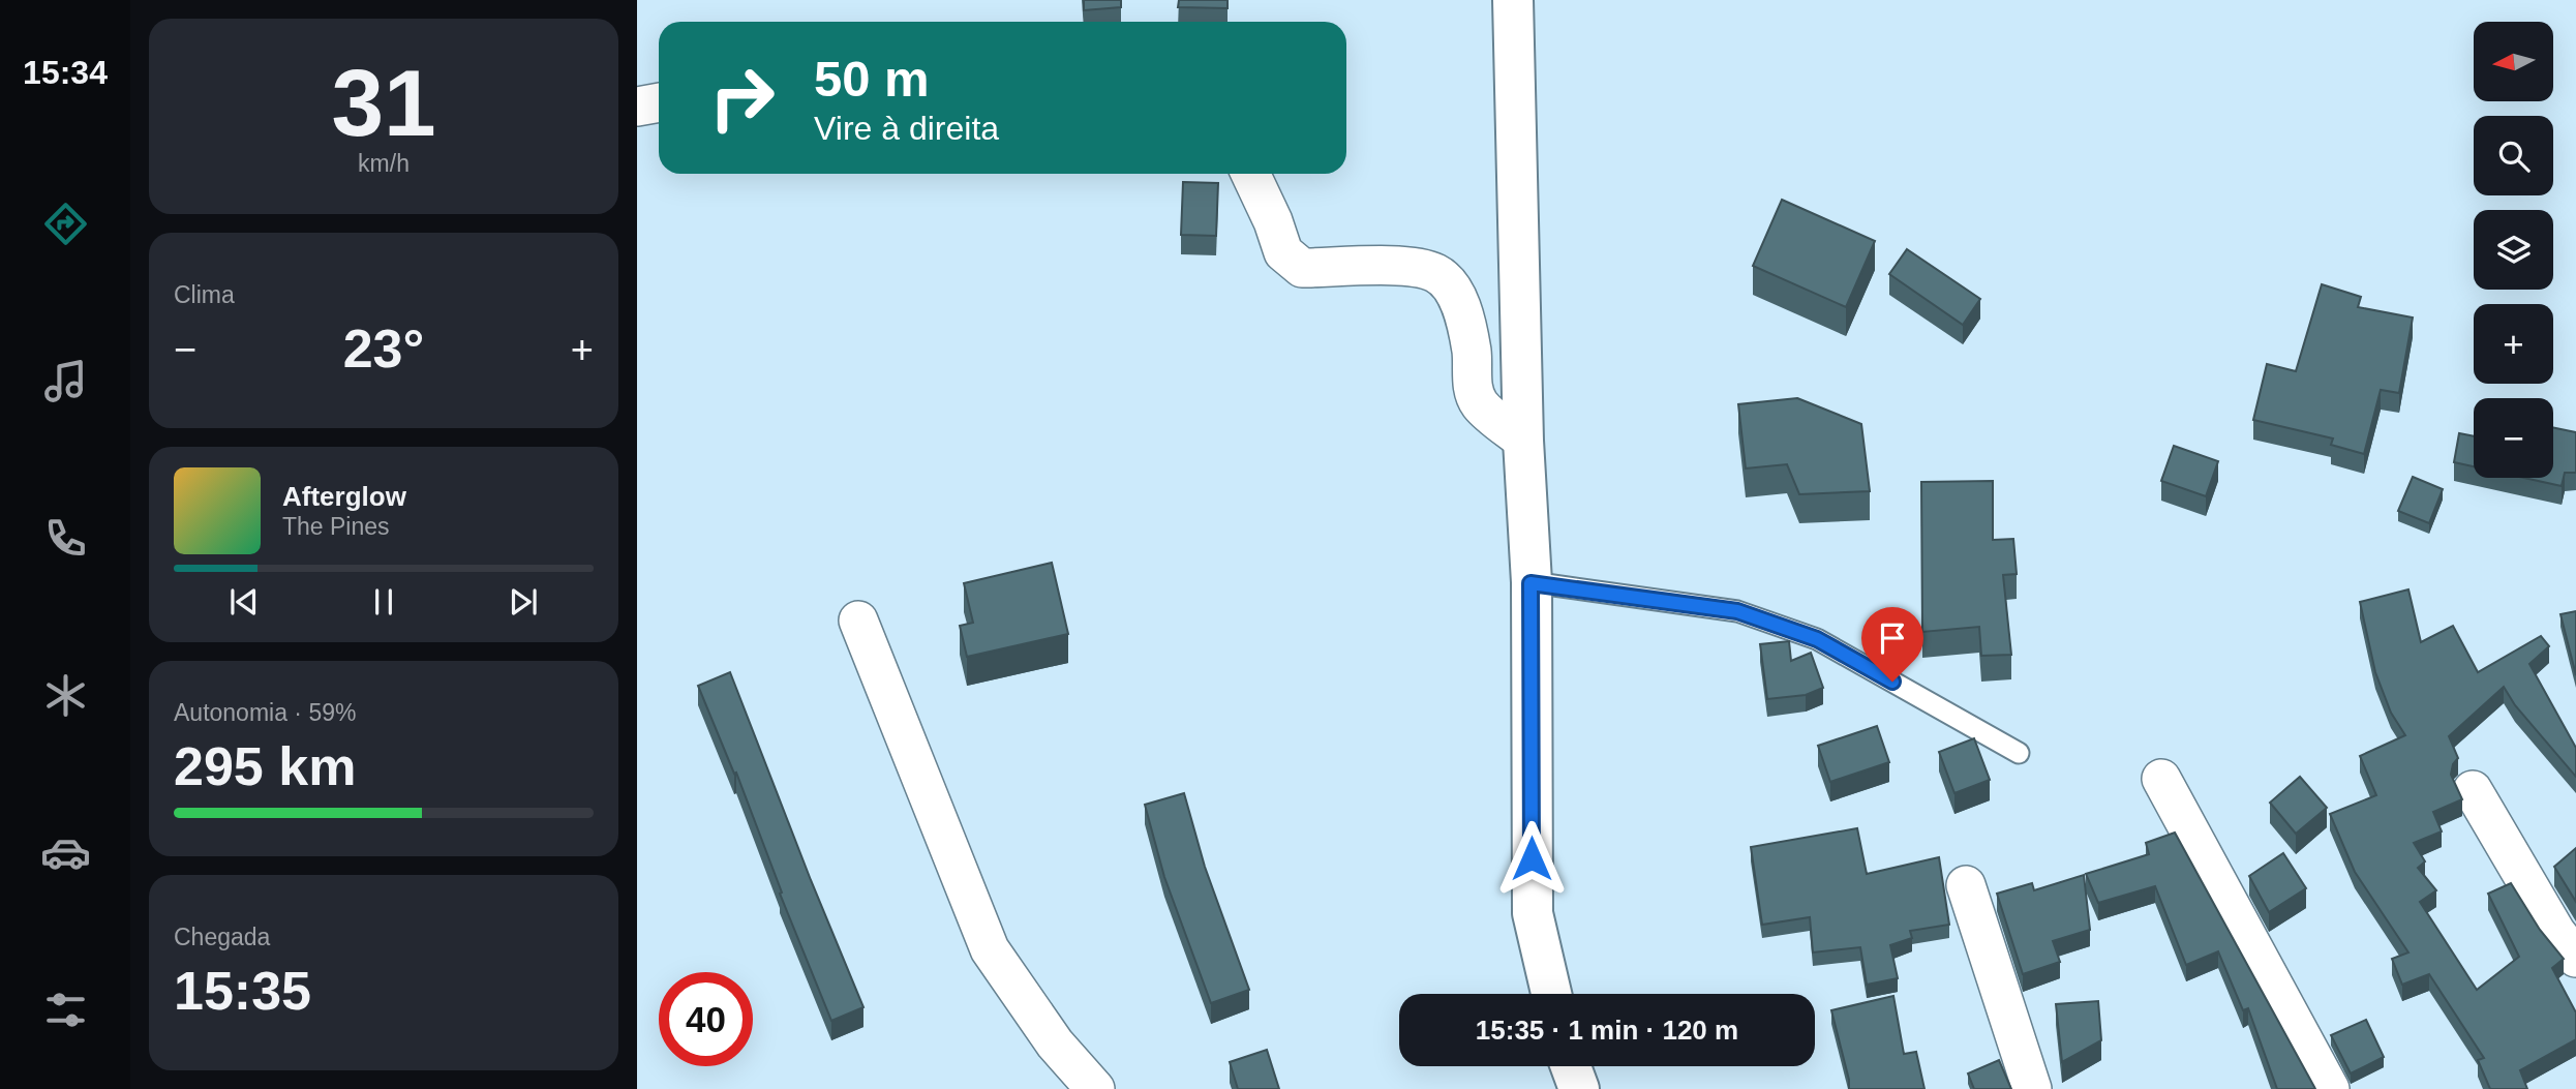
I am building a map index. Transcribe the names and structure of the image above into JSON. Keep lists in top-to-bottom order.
{
  "north": "left",
  "page": {
    "tabs": "15:34",
    "tile": [
      ["31", "km/h"],
      "Clima",
      ["Autonomia · 59%", "295 km"],
      ["Chegada", "15:35"]
    ],
    "map_buttons": ["+", "−"],
    "turn": ["50 m", "Vire à direita"],
    "heat": ["−", "23°", "+"],
    "song": ["Afterglow", "The Pines"],
    "limit": "40",
    "trip": "15:35 · 1 min · 120 m"
  }
}
